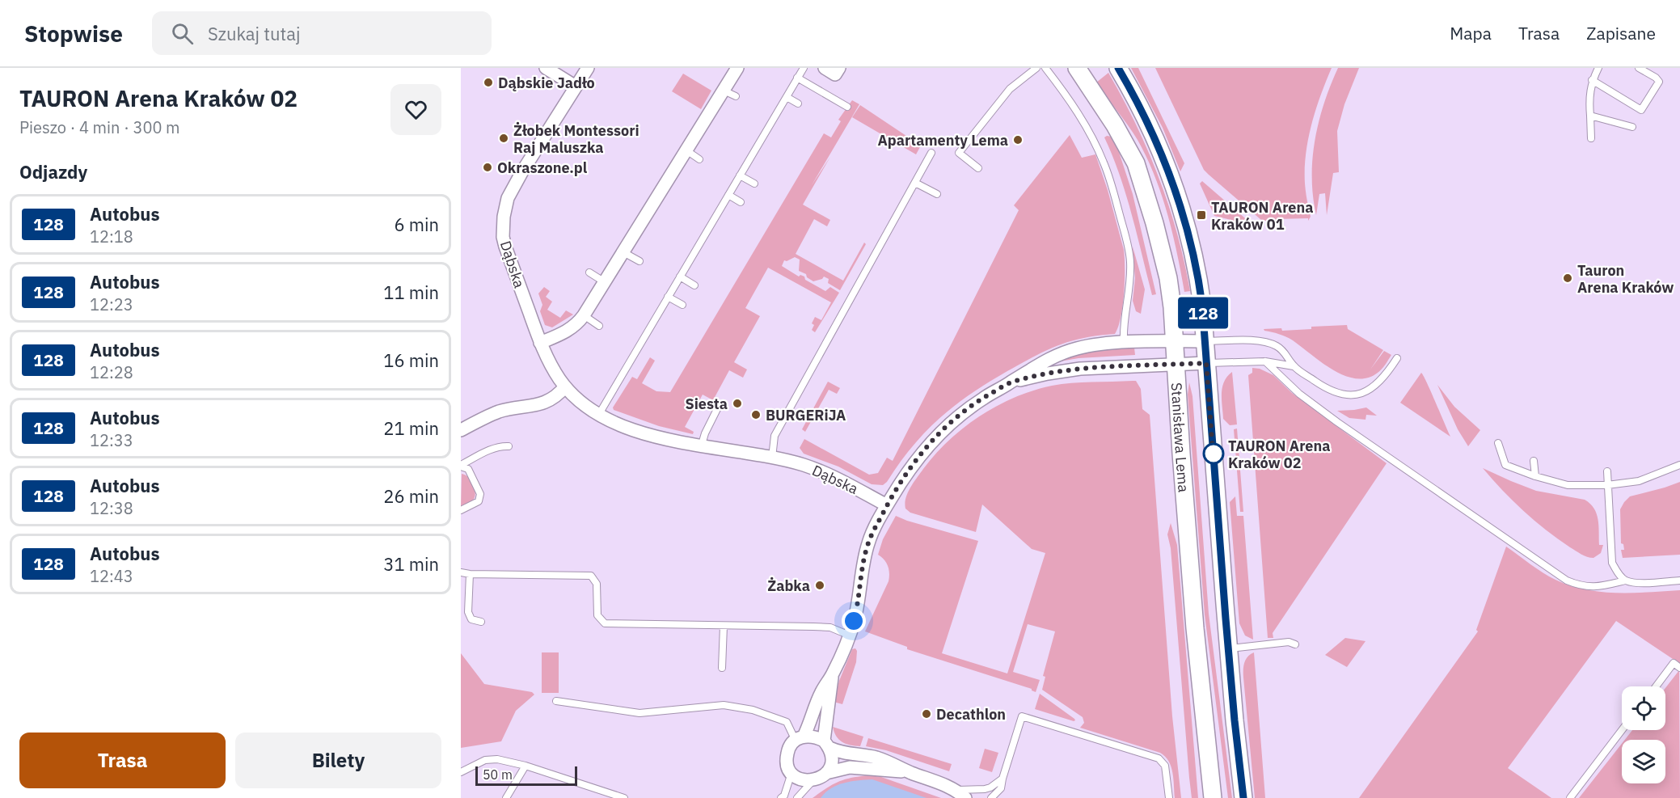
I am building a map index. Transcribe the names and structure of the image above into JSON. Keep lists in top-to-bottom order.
{
  "streets": {
    "main road": ["Stanisława Lema"],
    "street": ["Dąbska"]
  },
  "places": {
    "other": [
      "Dąbskie Jadło",
      "Żłobek Montessori Raj Maluszka",
      "Apartamenty Lema",
      "Okraszone.pl",
      "Tauron Arena Kraków",
      "Siesta",
      "BURGERiJA",
      "TAURON Arena Kraków 02",
      "Żabka",
      "Decathlon"
    ],
    "transit": ["TAURON Arena Kraków 01"]
  },
  "lines": ["bus line 128"],
  "scale_bar": "50 m",
  "page": {
    "header": "Stopwise",
    "search": "Szukaj tutaj",
    "nav": ["Mapa", "Trasa", "Zapisane"],
    "heading": [
      ["TAURON Arena Kraków 02", "Pieszo · 4 min · 300 m"],
      "Odjazdy"
    ],
    "on_map": "128",
    "list": [
      {
        "mark": "128",
        "name": "Autobus",
        "note": "12:18",
        "value": "6 min"
      },
      {
        "mark": "128",
        "name": "Autobus",
        "note": "12:23",
        "value": "11 min"
      },
      {
        "mark": "128",
        "name": "Autobus",
        "note": "12:28",
        "value": "16 min"
      },
      {
        "mark": "128",
        "name": "Autobus",
        "note": "12:33",
        "value": "21 min"
      },
      {
        "mark": "128",
        "name": "Autobus",
        "note": "12:38",
        "value": "26 min"
      },
      {
        "mark": "128",
        "name": "Autobus",
        "note": "12:43",
        "value": "31 min"
      }
    ],
    "buttons": ["Trasa", "Bilety"],
    "scale": "50 m"
  }
}
